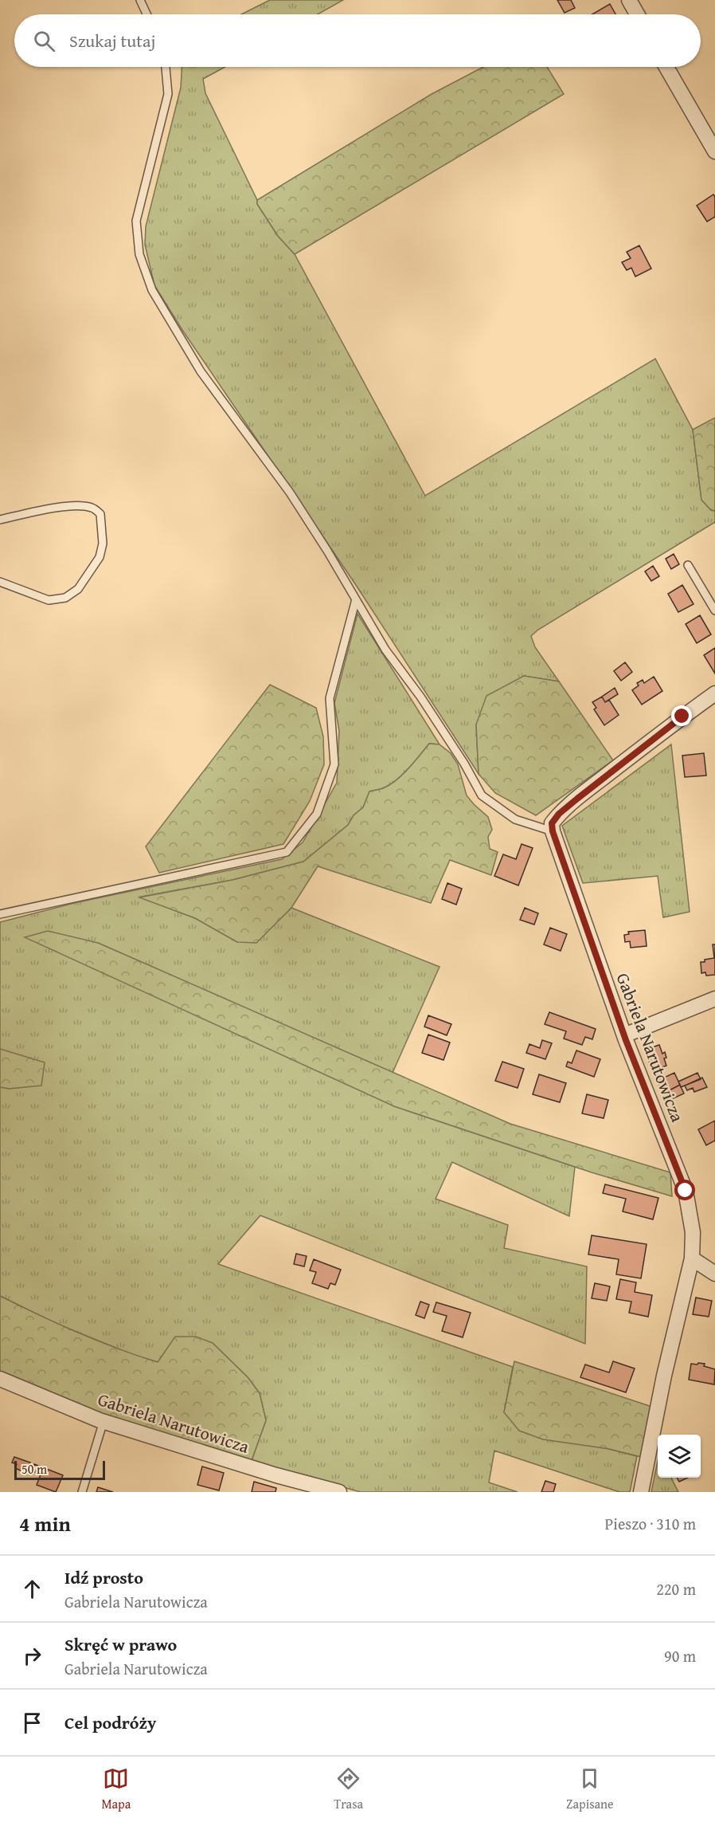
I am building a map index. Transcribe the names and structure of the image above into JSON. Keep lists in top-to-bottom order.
{
  "streets": {
    "street": ["Gabriela Narutowicza"]
  },
  "scale_bar": "50 m",
  "page": {
    "search": "Szukaj tutaj",
    "scale": "50 m",
    "heading": ["4 min", "Pieszo · 310 m"],
    "list": [
      ["Idź prosto", "Gabriela Narutowicza", "220 m"],
      ["Skręć w prawo", "Gabriela Narutowicza", "90 m"],
      "Cel podróży"
    ],
    "nav": ["Mapa", "Trasa", "Zapisane"]
  }
}
